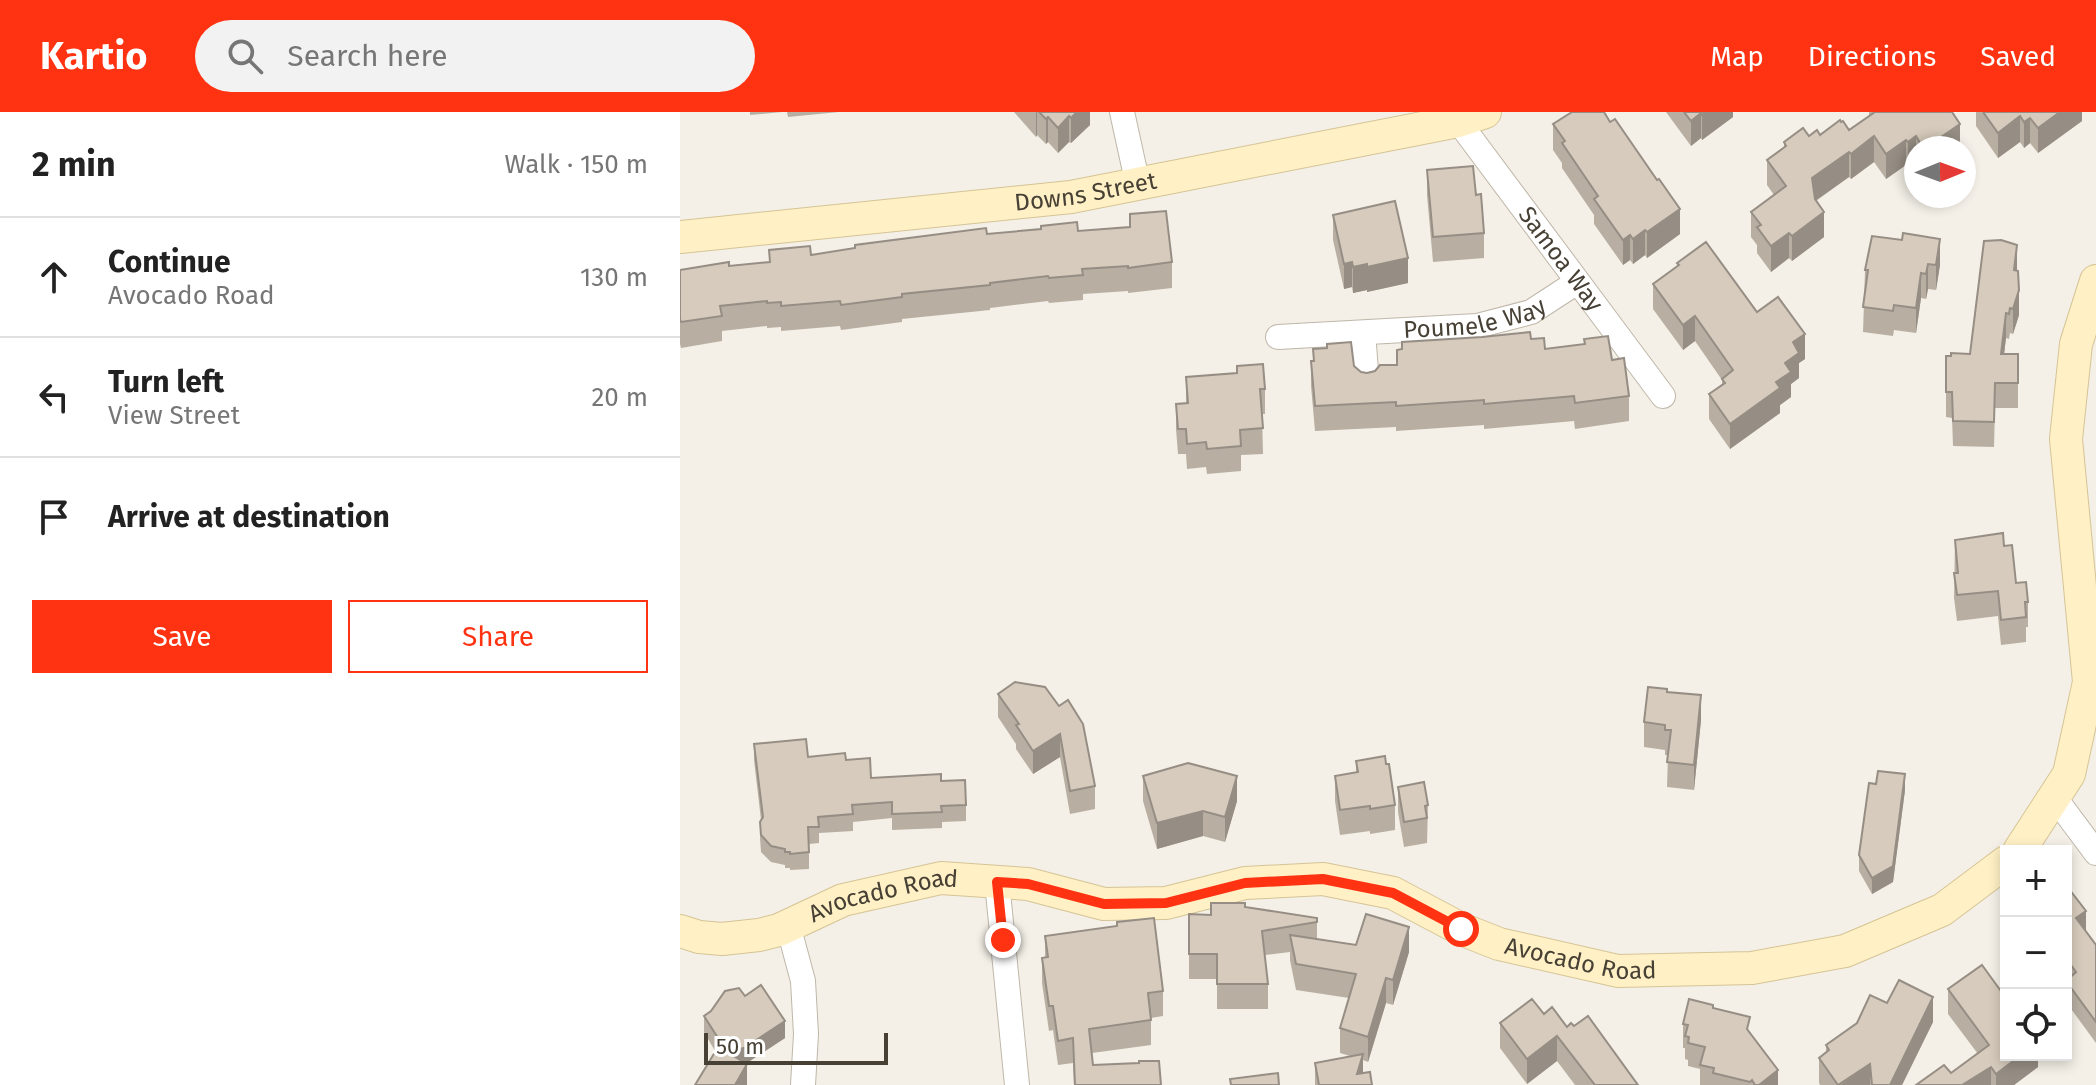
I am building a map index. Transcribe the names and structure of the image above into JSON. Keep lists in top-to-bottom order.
{
  "streets": {
    "street": [
      "Downs Street",
      "Samoa Way",
      "Poumele Way",
      "Avocado Road"
    ]
  },
  "crossings": [
    ["Downs Street", "Samoa Way"],
    ["Samoa Way", "Poumele Way"]
  ],
  "scale_bar": "50 m",
  "north": "right",
  "page": {
    "header": "Kartio",
    "search": "Search here",
    "nav": ["Map", "Directions", "Saved"],
    "heading": ["2 min", "Walk · 150 m"],
    "list": [
      ["Continue", "Avocado Road", "130 m"],
      ["Turn left", "View Street", "20 m"],
      "Arrive at destination"
    ],
    "buttons": ["Save", "Share"],
    "map_buttons": ["+", "−"],
    "scale": "50 m"
  }
}
